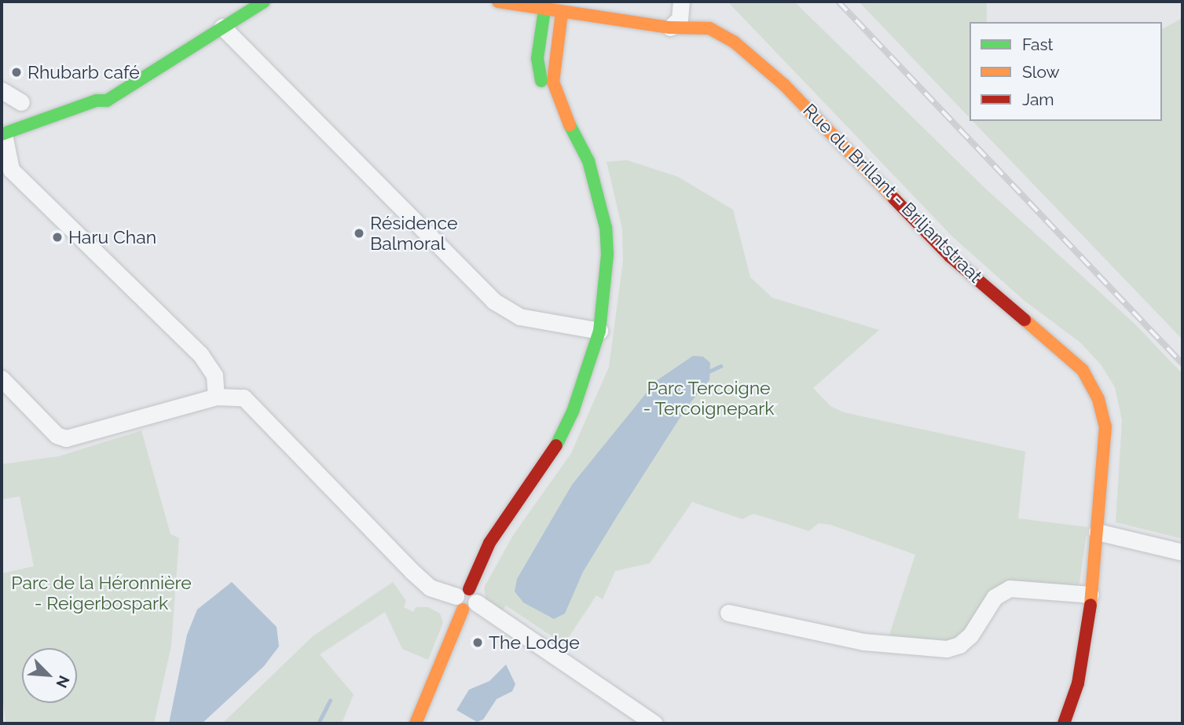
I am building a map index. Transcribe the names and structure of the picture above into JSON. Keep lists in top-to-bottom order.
{
  "streets": {
    "street": ["Rue du Brillant - Briljantstraat"]
  },
  "parks": ["Parc Tercoigne - Tercoignepark", "Parc de la Héronnière - Reigerbospark"],
  "places": [
    "Rhubarb café",
    "Résidence Balmoral",
    "Haru Chan",
    "The Lodge"
  ],
  "legend": ["Fast", "Slow", "Jam"],
  "north": "bottom right"
}
